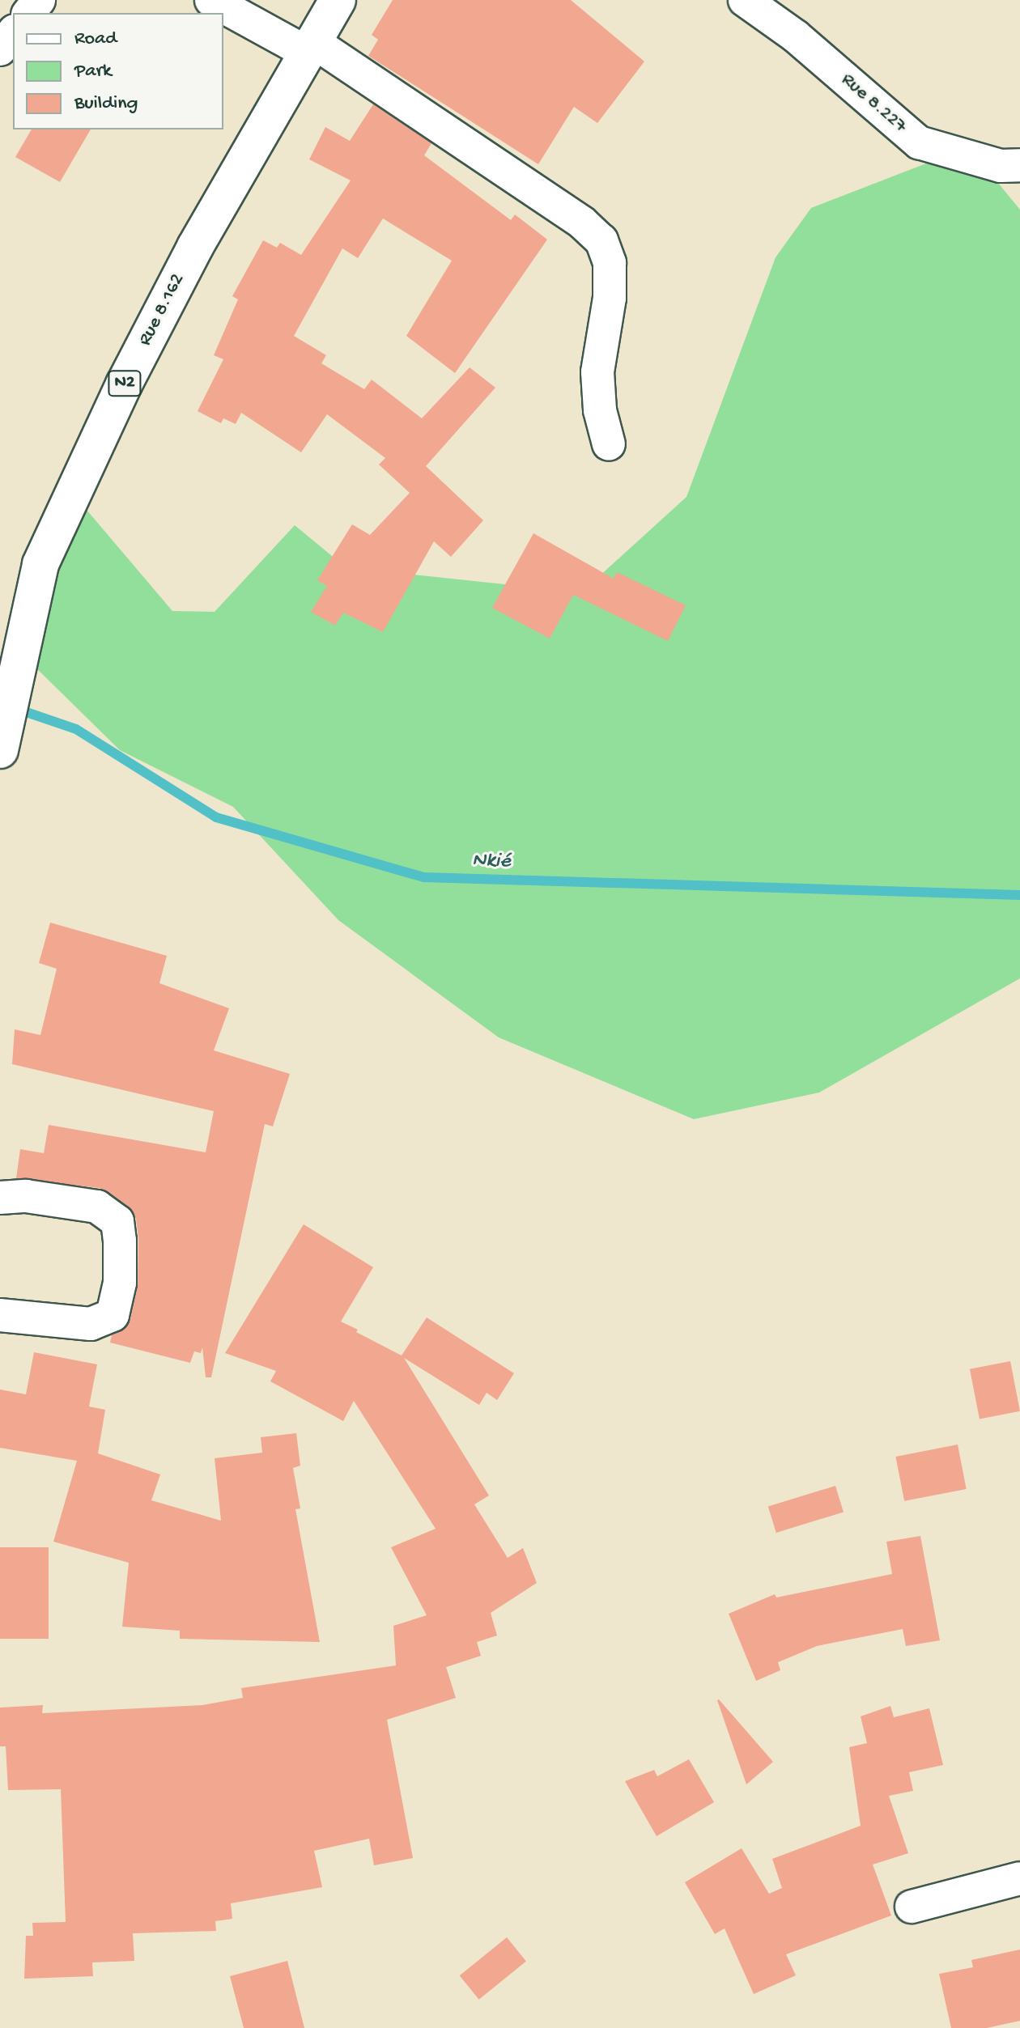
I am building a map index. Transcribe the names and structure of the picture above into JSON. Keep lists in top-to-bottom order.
{
  "streets": {
    "highway": ["Rue 8.162", "N2"],
    "street": ["Rue 8.227"]
  },
  "water": ["Nkié"],
  "legend": ["Road", "Park", "Building"]
}
